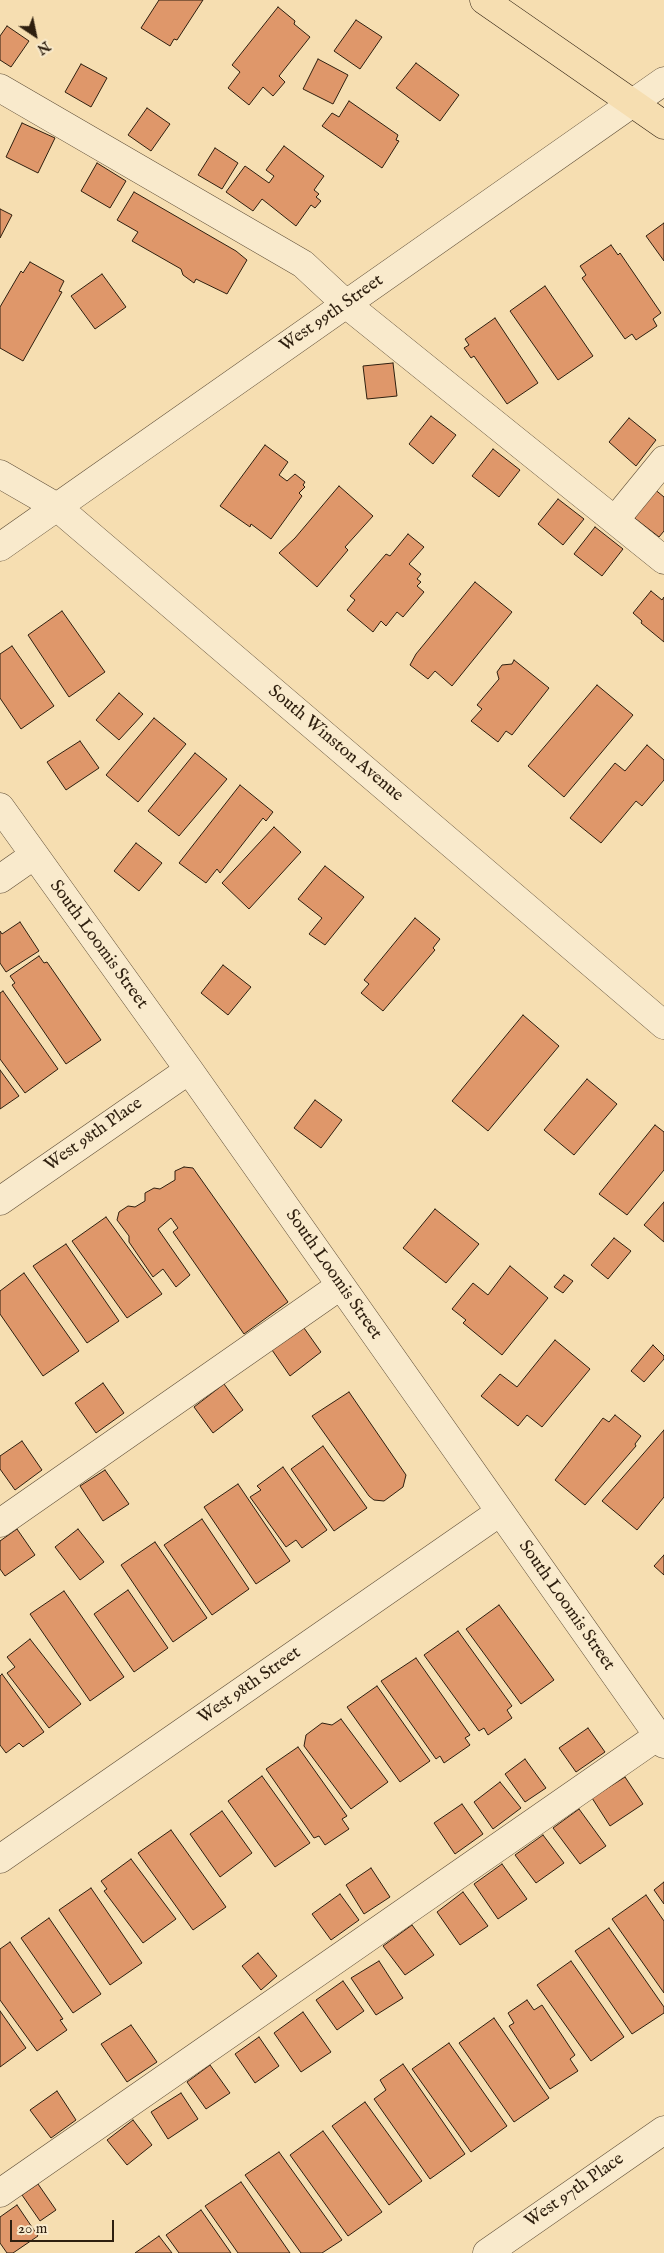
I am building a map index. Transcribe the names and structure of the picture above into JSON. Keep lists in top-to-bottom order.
{
  "streets": {
    "street": [
      "West 99th Street",
      "South Winston Avenue",
      "South Loomis Street",
      "West 98th Place",
      "West 98th Street",
      "West 97th Place"
    ]
  },
  "crossings": [
    ["West 99th Street", "South Winston Avenue"],
    ["South Loomis Street", "West 98th Place"],
    ["South Loomis Street", "West 98th Street"]
  ],
  "scale_bar": "20 m",
  "north": "bottom right"
}
